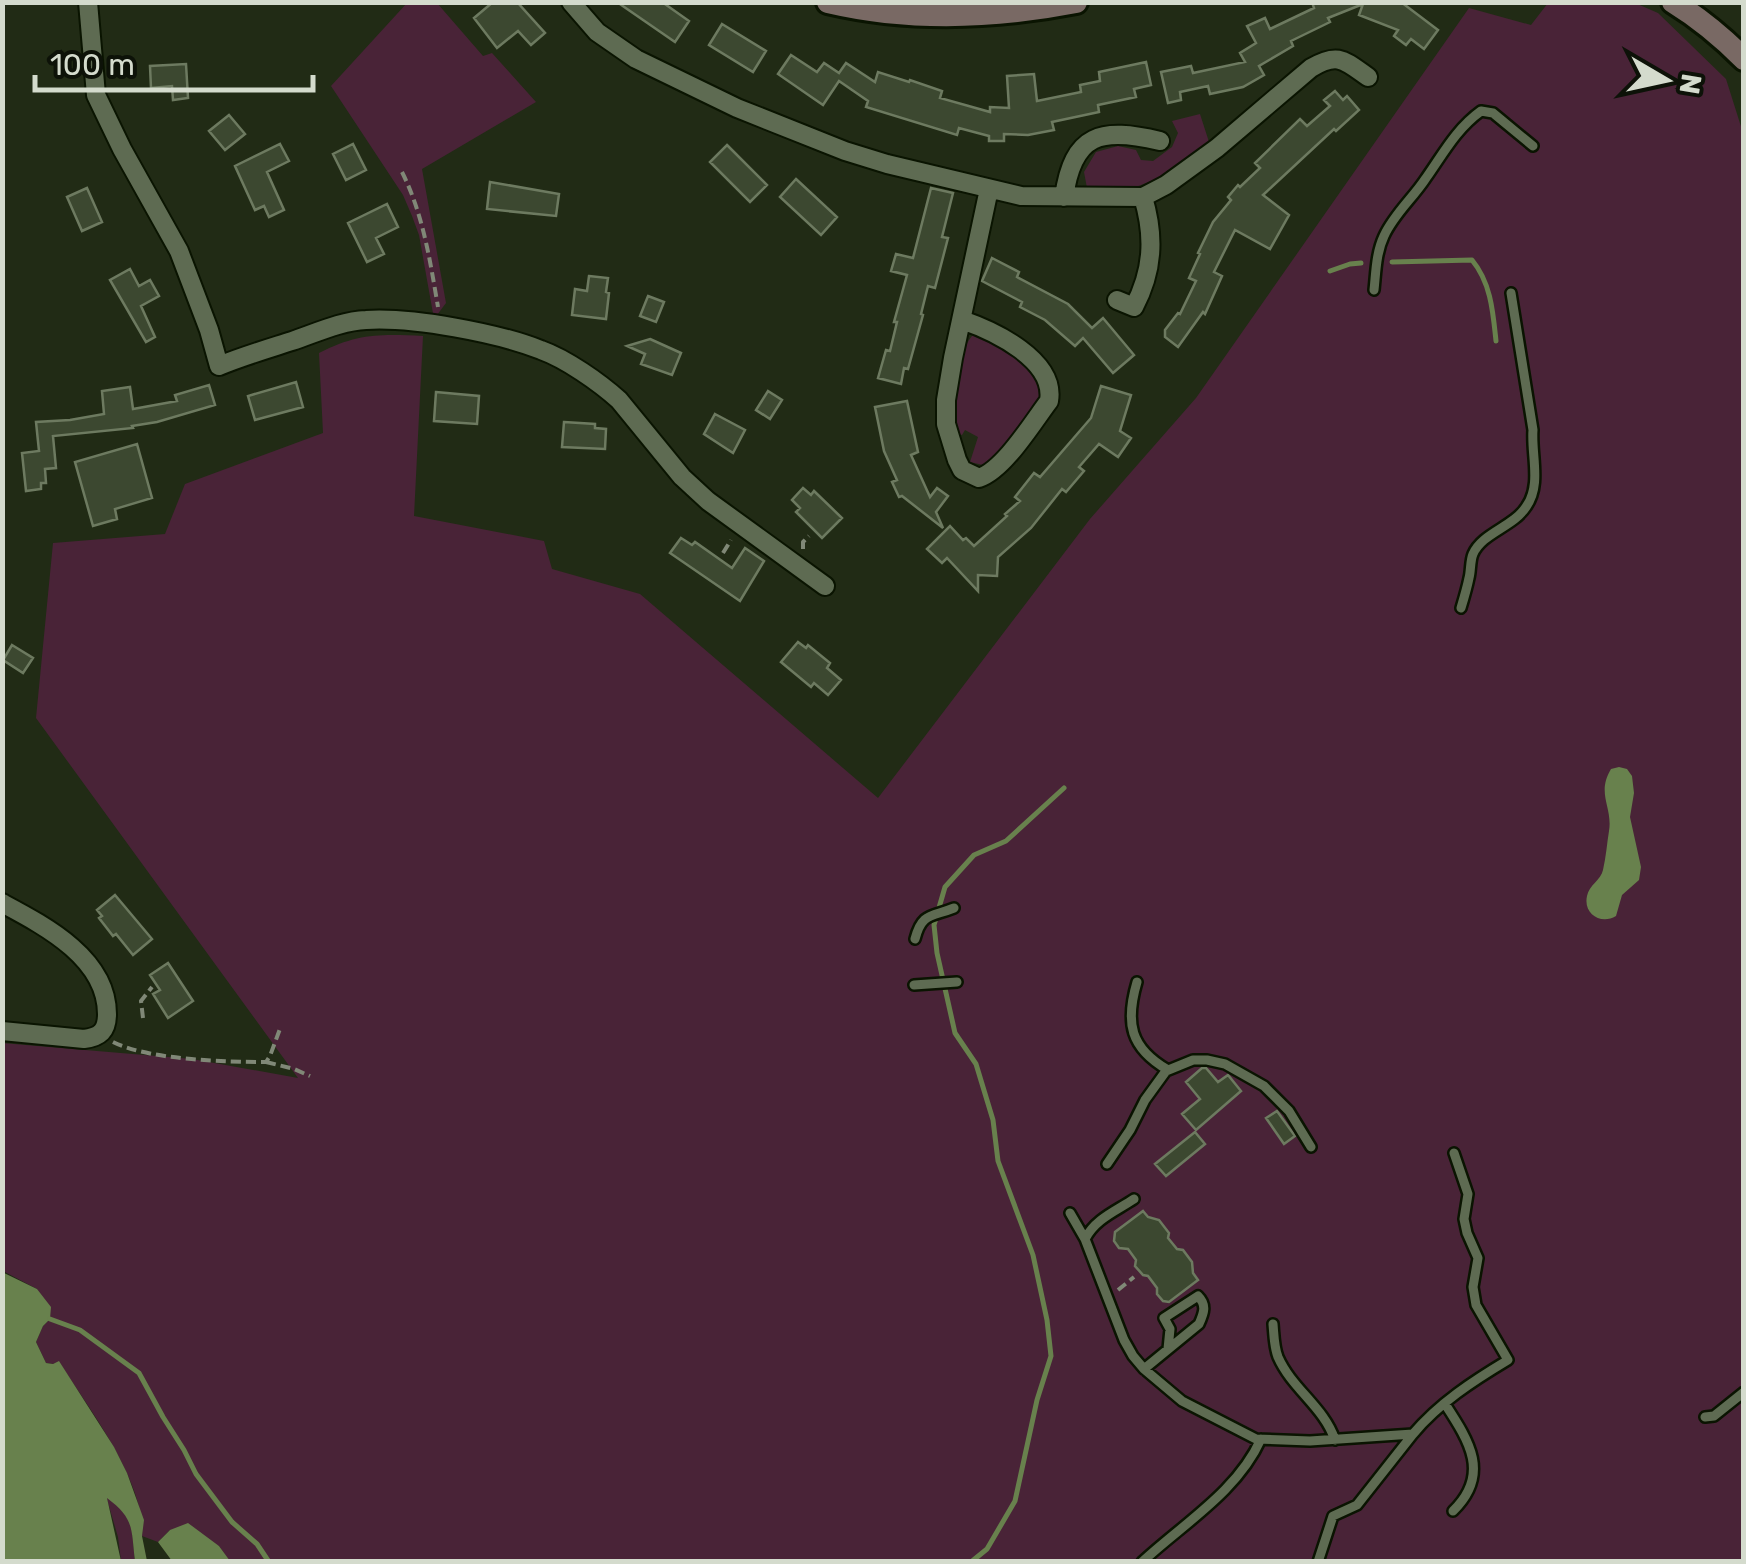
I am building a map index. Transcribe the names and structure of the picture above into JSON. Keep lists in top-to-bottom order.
{
  "scale_bar": "100 m",
  "north": "right"
}
